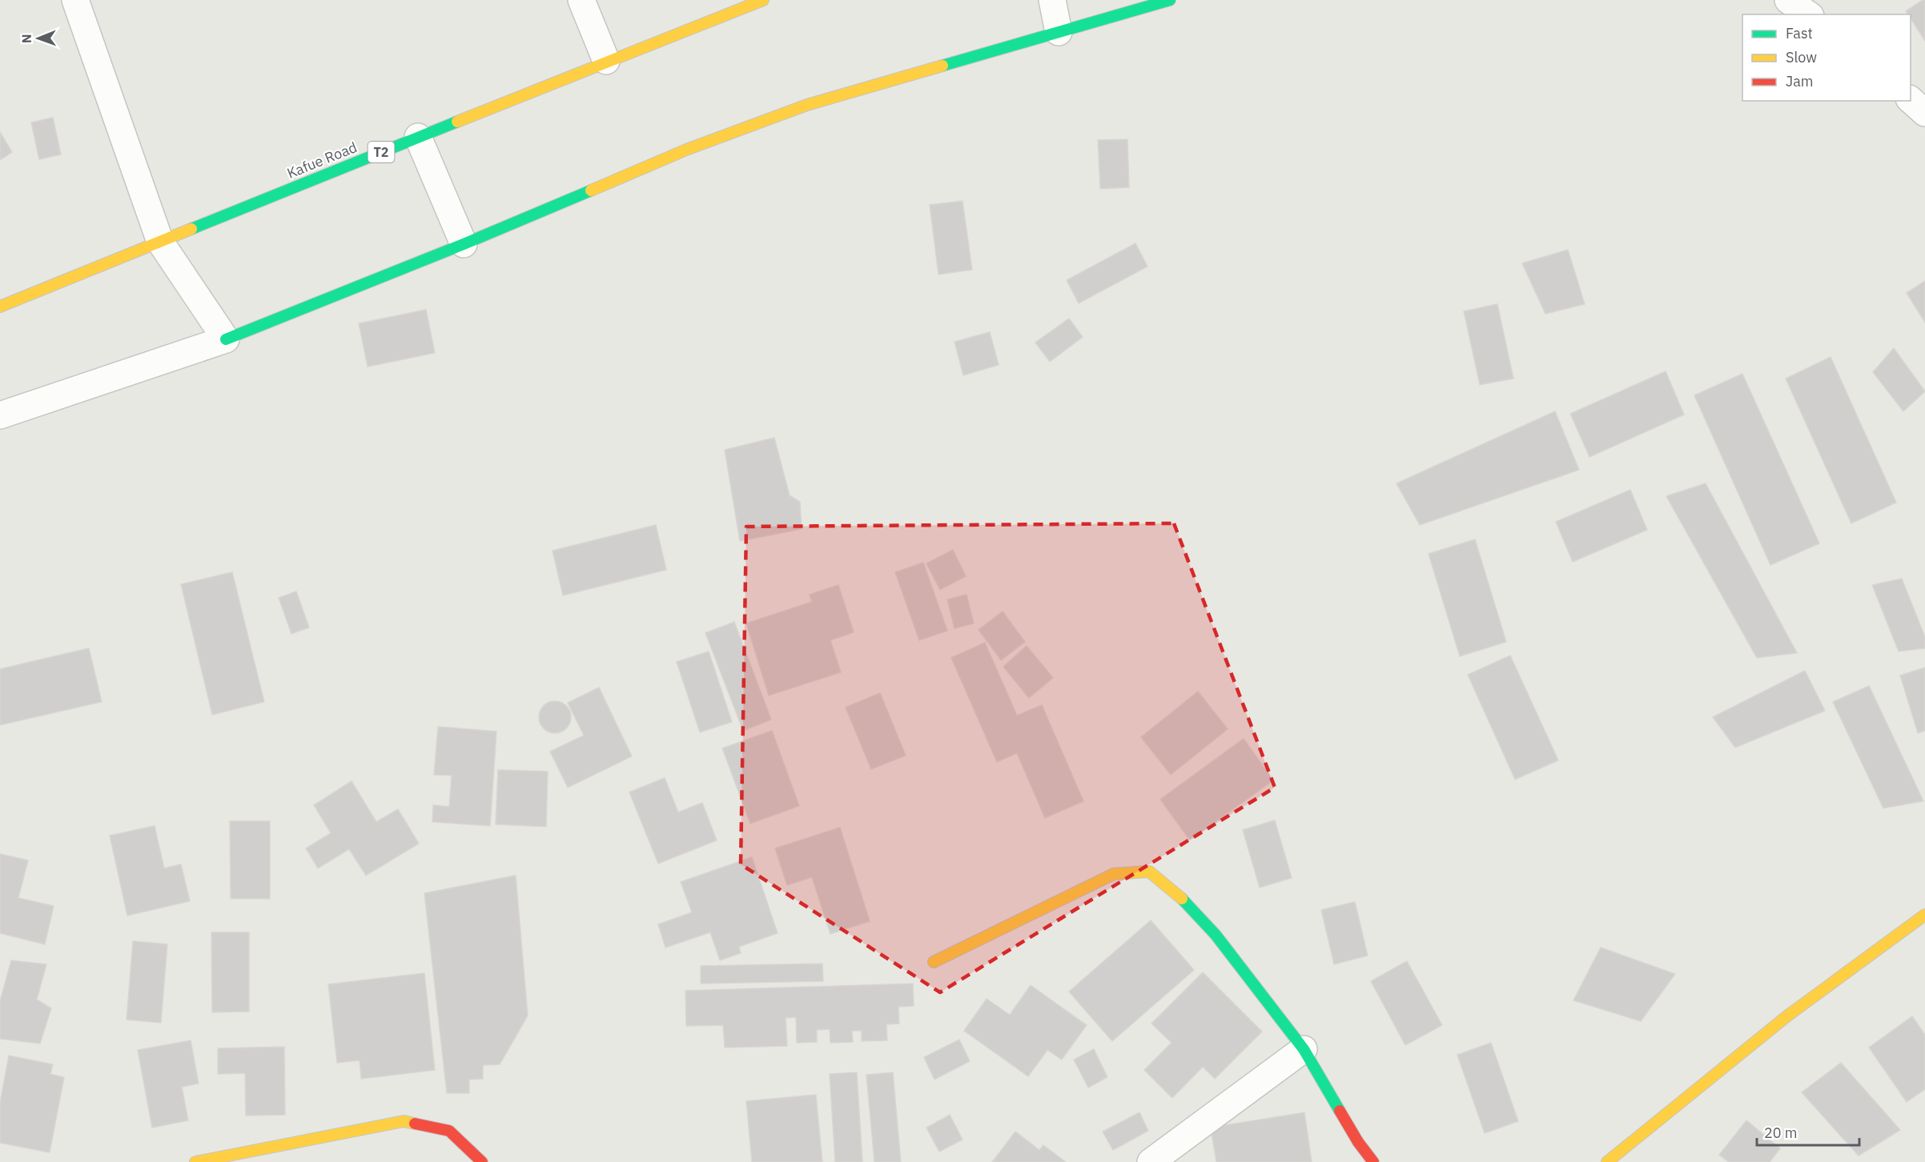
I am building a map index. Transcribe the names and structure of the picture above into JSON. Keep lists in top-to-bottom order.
{
  "streets": {
    "main road": ["T2", "Kafue Road"]
  },
  "legend": ["Fast", "Slow", "Jam"],
  "scale_bar": "20 m",
  "north": "left"
}
